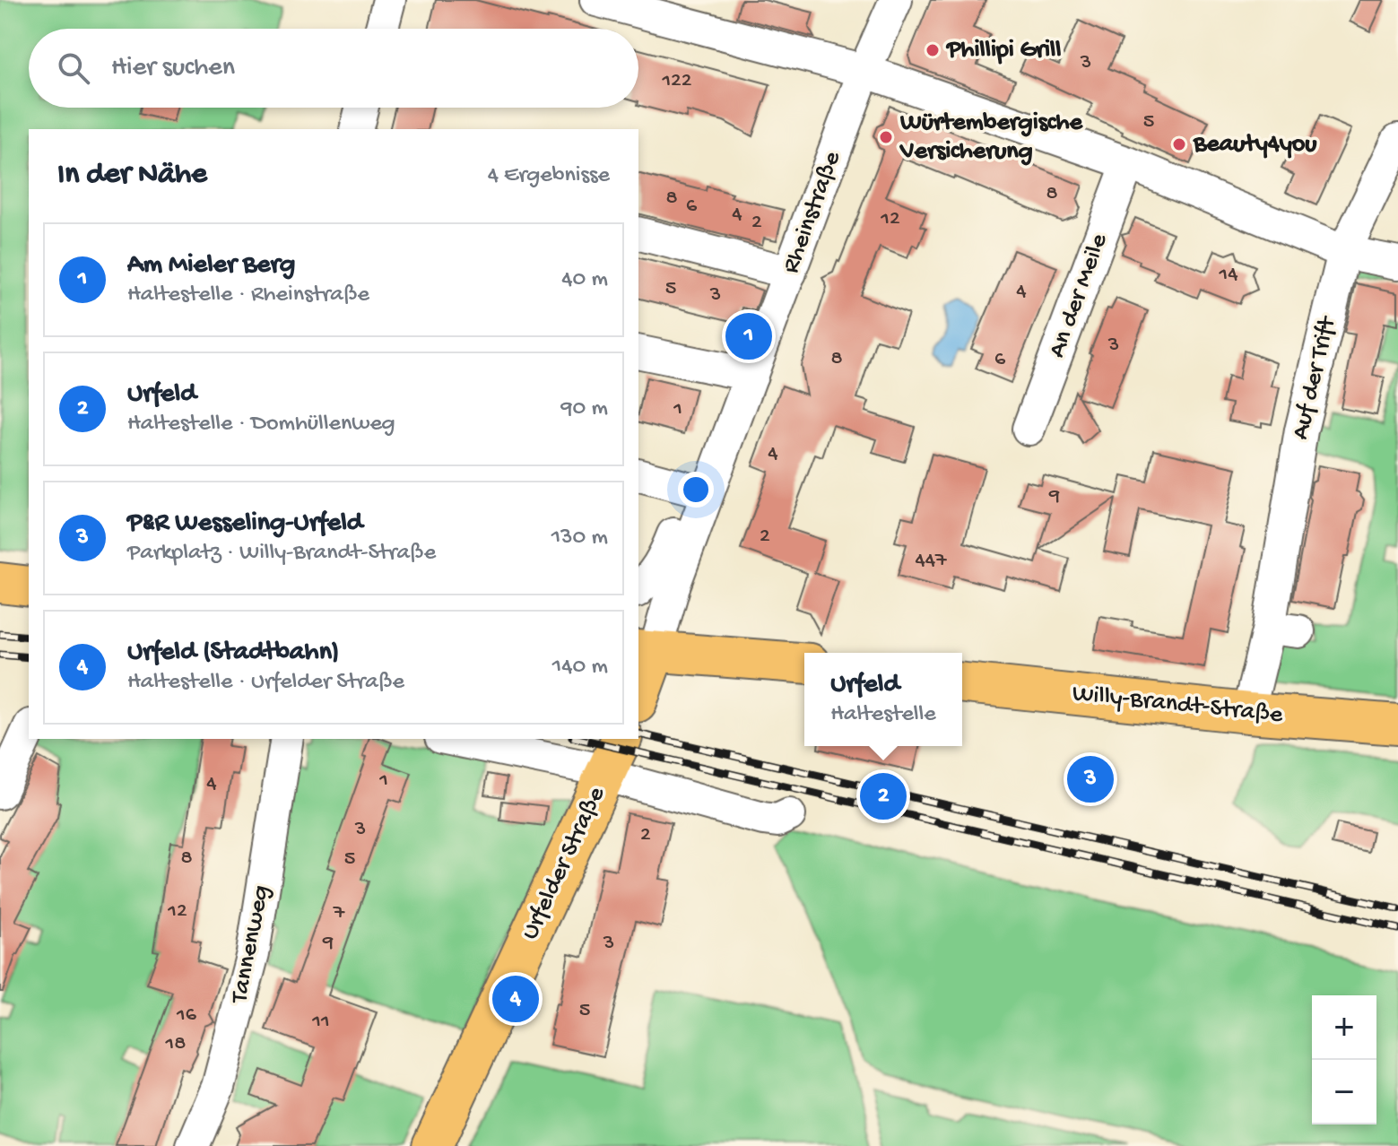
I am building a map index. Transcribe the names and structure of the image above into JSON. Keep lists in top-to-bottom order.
{
  "streets": {
    "main road": ["Willy-Brandt-Straße", "Urfelder Straße"],
    "street": [
      "Rheinstraße",
      "An der Meile",
      "Auf der Trift",
      "Tannenweg"
    ]
  },
  "crossings": [
    ["Auf der Trift", "Willy-Brandt-Straße"]
  ],
  "places": ["Phillipi Grill", "Würtembergische Versicherung", "Beauty4you"],
  "house_numbers": [
    "3",
    "122",
    "5",
    "8",
    "8",
    "6",
    "4",
    "12",
    "2",
    "14",
    "5",
    "4",
    "3",
    "3",
    "8",
    "6",
    "1",
    "4",
    "9",
    "2",
    "447",
    "1",
    "4",
    "3",
    "2",
    "8",
    "5",
    "12",
    "7",
    "9",
    "3",
    "5",
    "16",
    "11",
    "18"
  ],
  "page": {
    "search": "Hier suchen",
    "heading": ["In der Nähe", "4 Ergebnisse"],
    "list": [
      {
        "mark": "1",
        "name": "Am Mieler Berg",
        "note": "Haltestelle · Rheinstraße",
        "value": "40 m"
      },
      {
        "mark": "2",
        "name": "Urfeld",
        "note": "Haltestelle · Domhüllenweg",
        "value": "90 m"
      },
      {
        "mark": "3",
        "name": "P&R Wesseling-Urfeld",
        "note": "Parkplatz · Willy-Brandt-Straße",
        "value": "130 m"
      },
      {
        "mark": "4",
        "name": "Urfeld (Stadtbahn)",
        "note": "Haltestelle · Urfelder Straße",
        "value": "140 m"
      }
    ],
    "pins": [
      "1",
      "3",
      "2",
      "4"
    ],
    "popup": ["Urfeld", "Haltestelle"],
    "map_buttons": ["+", "−"]
  }
}
